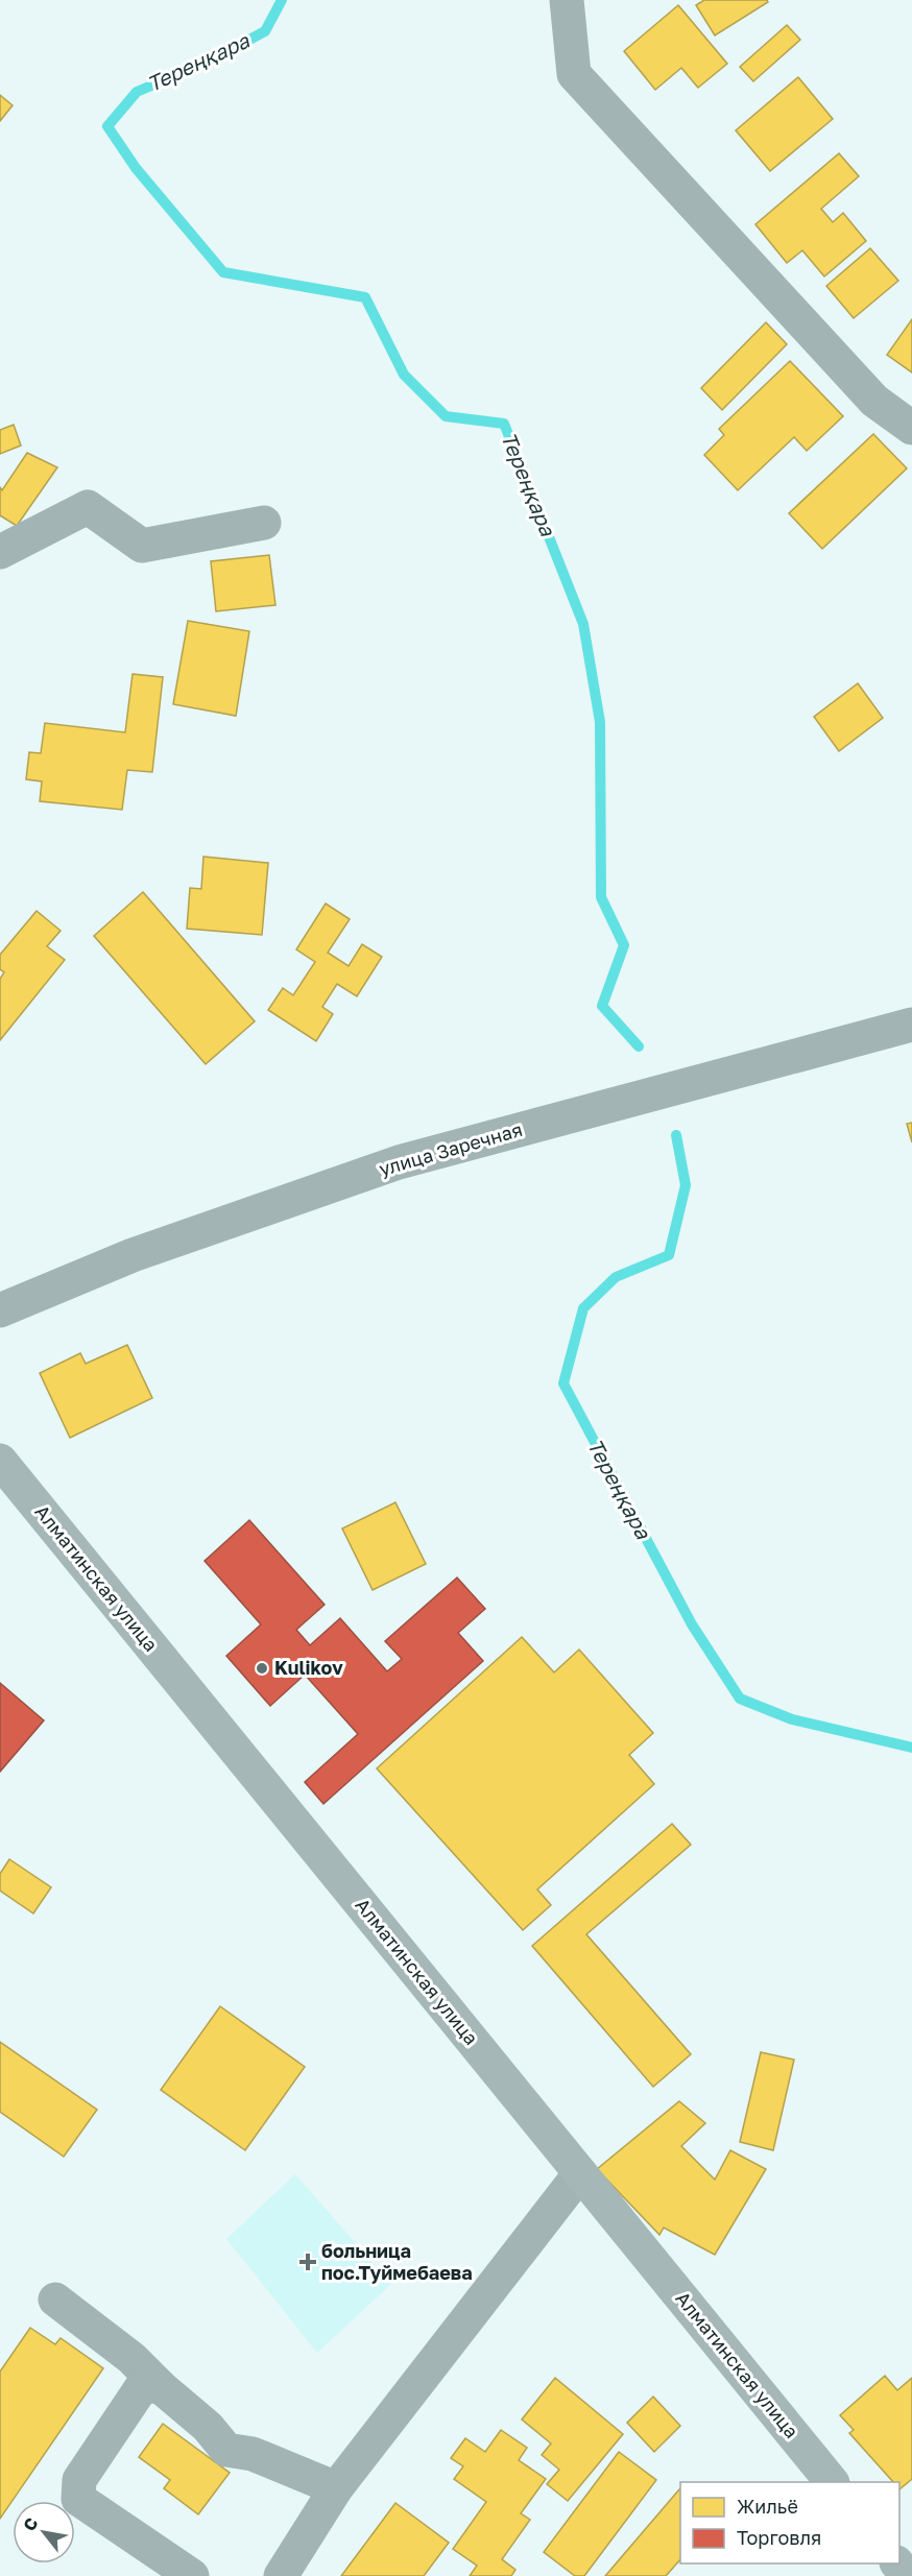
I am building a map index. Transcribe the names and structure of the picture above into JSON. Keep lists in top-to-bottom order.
{
  "streets": {
    "main road": ["Алматинская улица"],
    "street": ["улица Заречная"]
  },
  "water": ["Тереңқара"],
  "places": {
    "other": ["Kulikov"],
    "health": ["больница пос.Туймебаева"]
  },
  "legend": ["Жильё", "Торговля"],
  "north": "top left"
}
